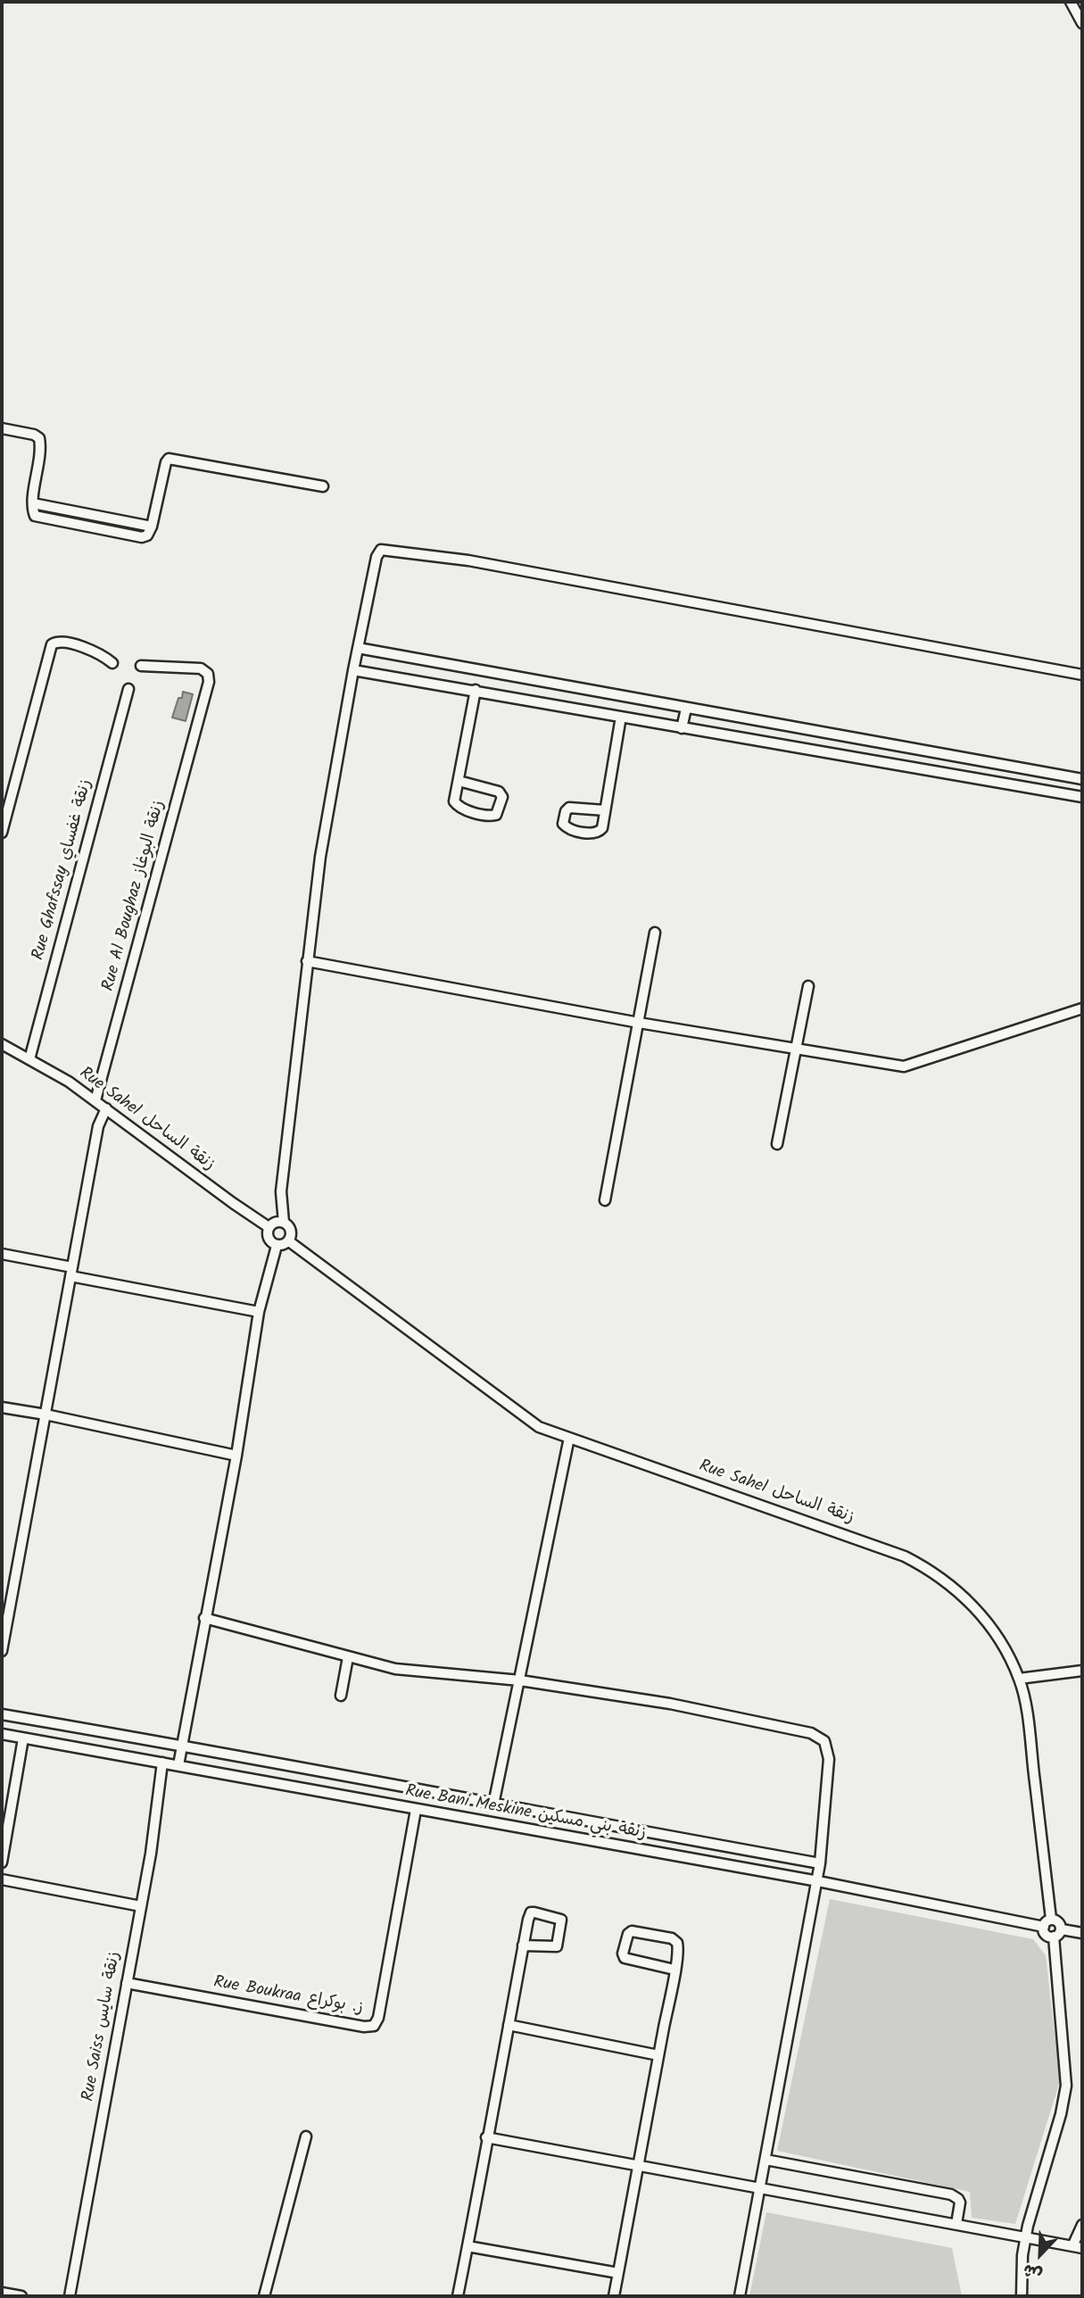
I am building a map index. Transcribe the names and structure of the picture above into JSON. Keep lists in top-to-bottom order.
{
  "streets": {
    "street": [
      "Rue Ghafssay زنقة غفساي",
      "Rue Al Boughaz زنقة البوغاز",
      "Rue Sahel زنقة الساحل",
      "Rue Bani Meskine زنقة بني مسكين",
      "Rue Boukraa ز. بوكراع",
      "Rue Saiss زنقة سايس"
    ]
  },
  "crossings": [
    ["Rue Ghafssay زنقة غفساي", "Rue Sahel زنقة الساحل"],
    ["Rue Al Boughaz زنقة البوغاز", "Rue Sahel زنقة الساحل"],
    ["Rue Sahel زنقة الساحل", "Rue Bani Meskine زنقة بني مسكين"],
    ["Rue Bani Meskine زنقة بني مسكين", "Rue Boukraa ز. بوكراع"],
    ["Rue Bani Meskine زنقة بني مسكين", "Rue Saiss زنقة سايس"],
    ["Rue Boukraa ز. بوكراع", "Rue Saiss زنقة سايس"]
  ],
  "north": "bottom left"
}
